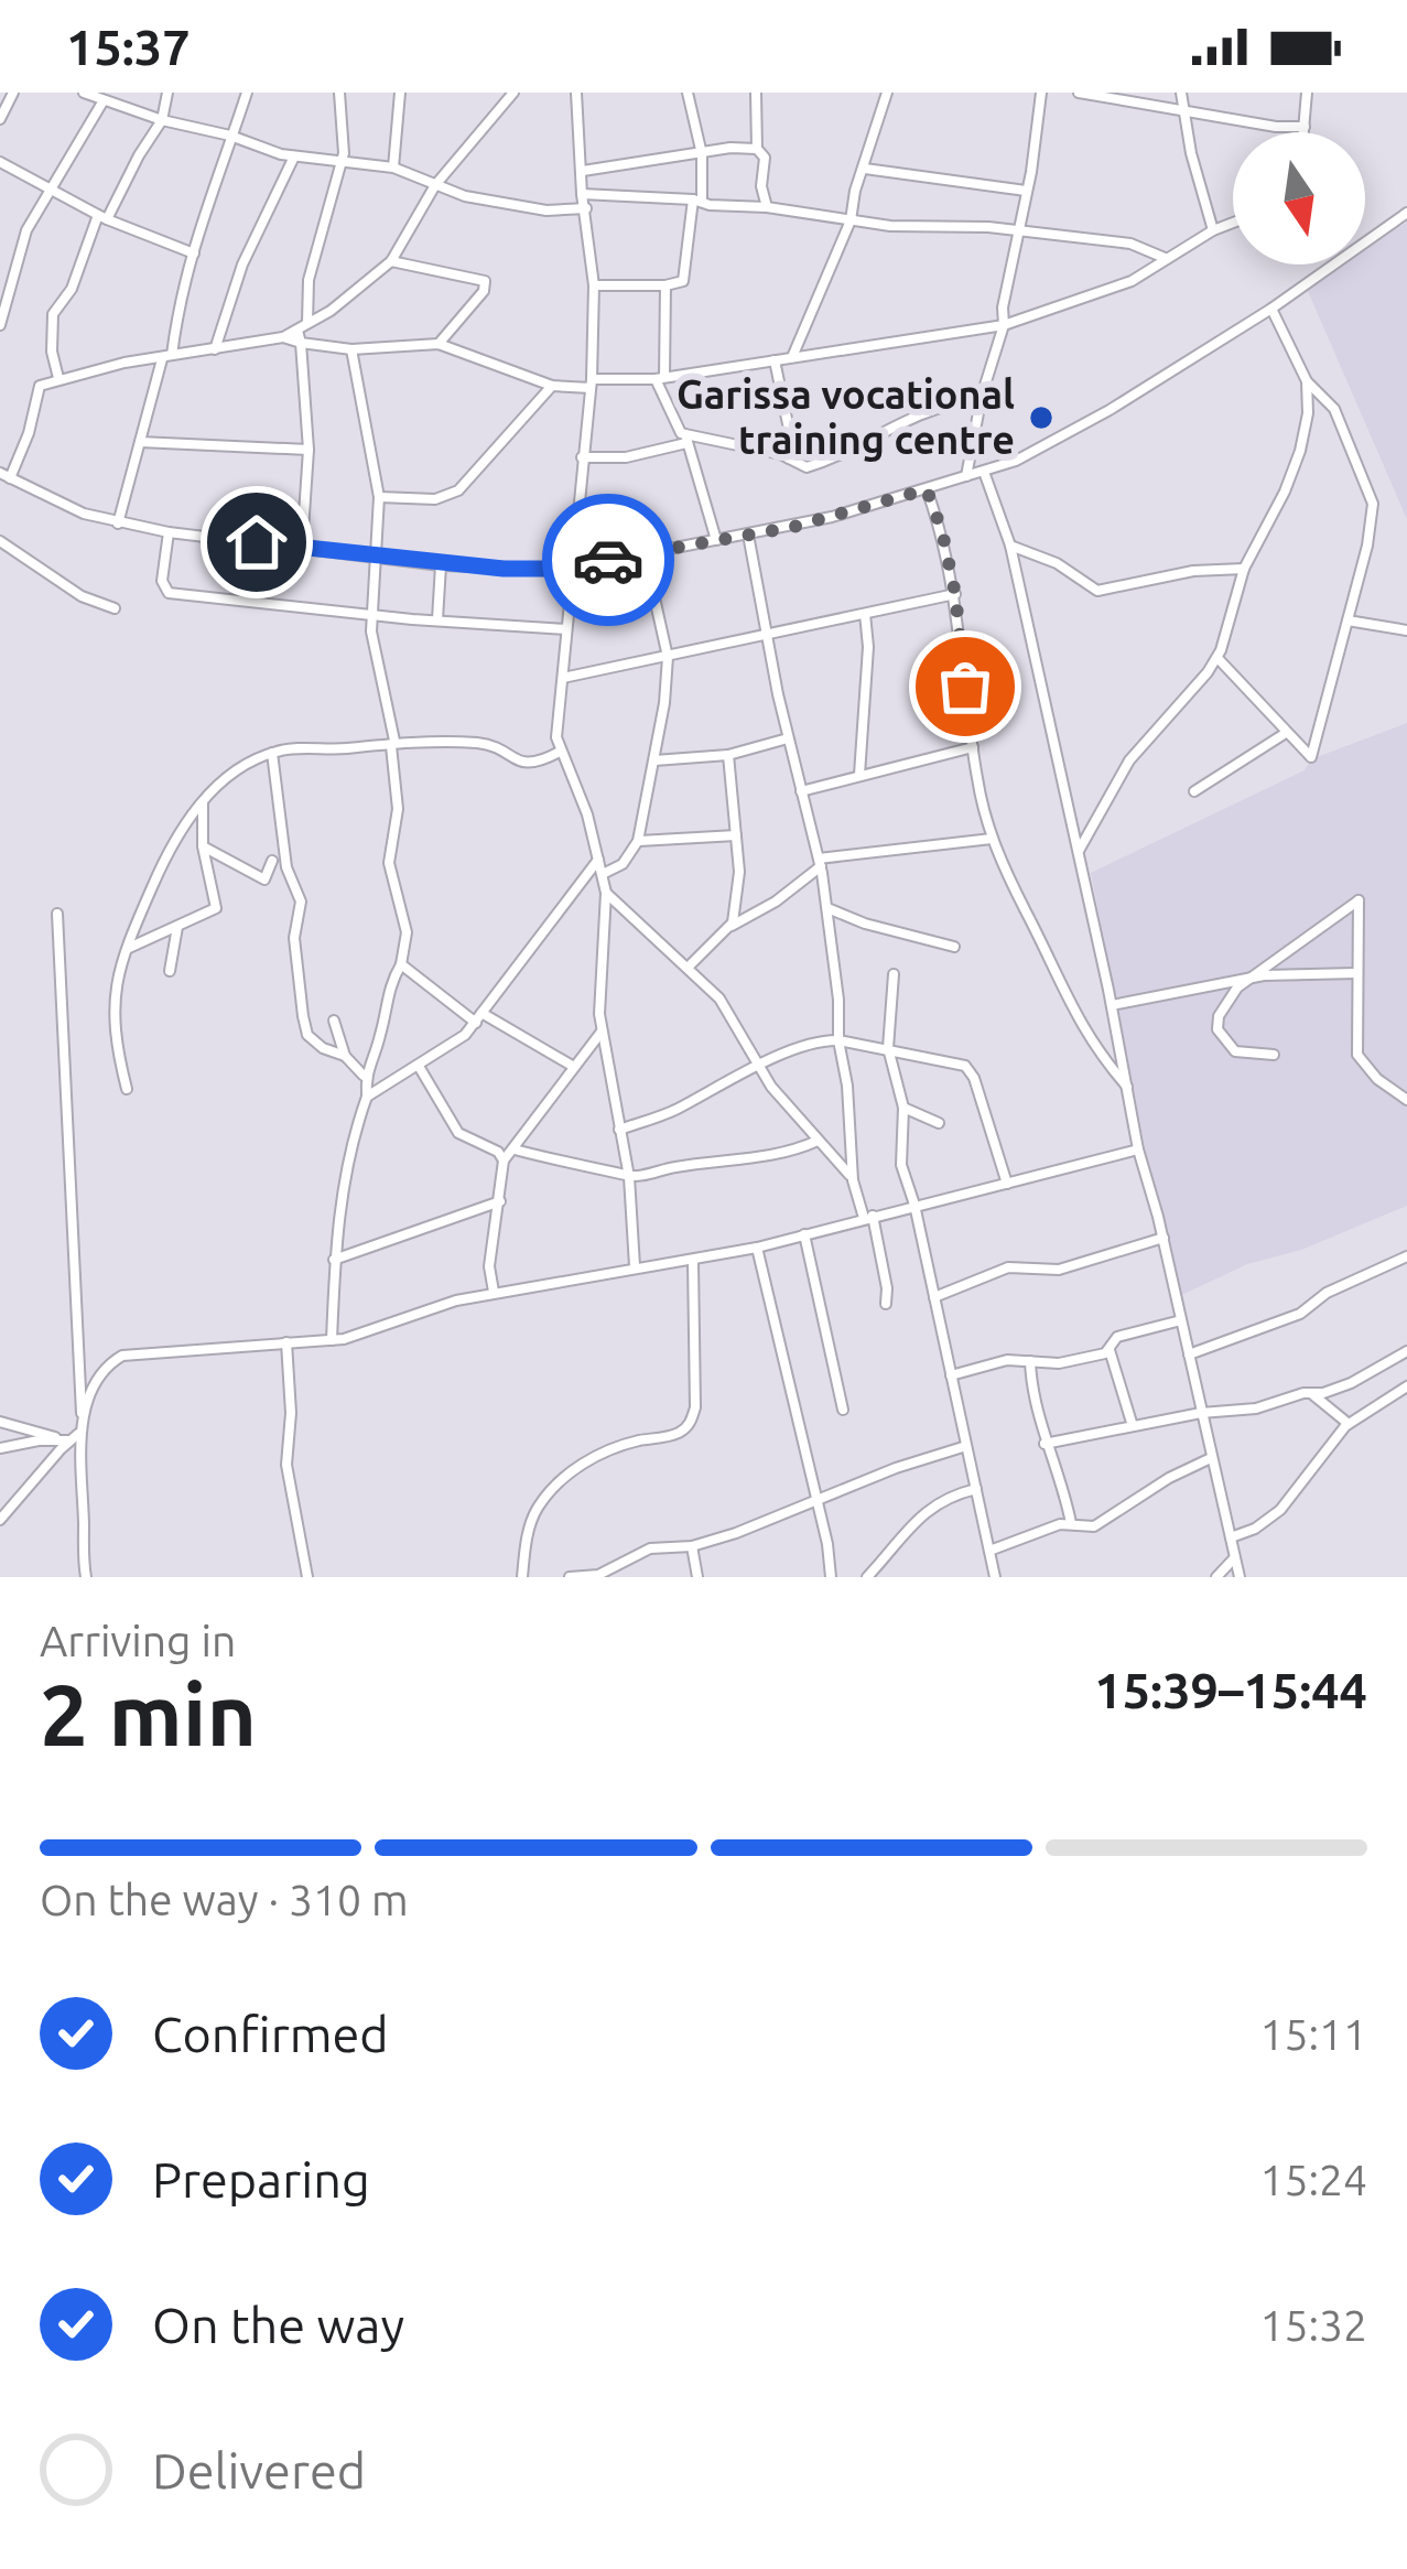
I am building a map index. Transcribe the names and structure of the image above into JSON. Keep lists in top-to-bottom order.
{
  "places": ["Garissa vocational training centre"],
  "north": "bottom",
  "page": {
    "status": "15:37",
    "heading": ["2 min", "Arriving in", "15:39–15:44"],
    "bar": "On the way · 310 m",
    "list": [
      ["Confirmed", "15:11"],
      ["Preparing", "15:24"],
      ["On the way", "15:32"],
      "Delivered"
    ]
  }
}
